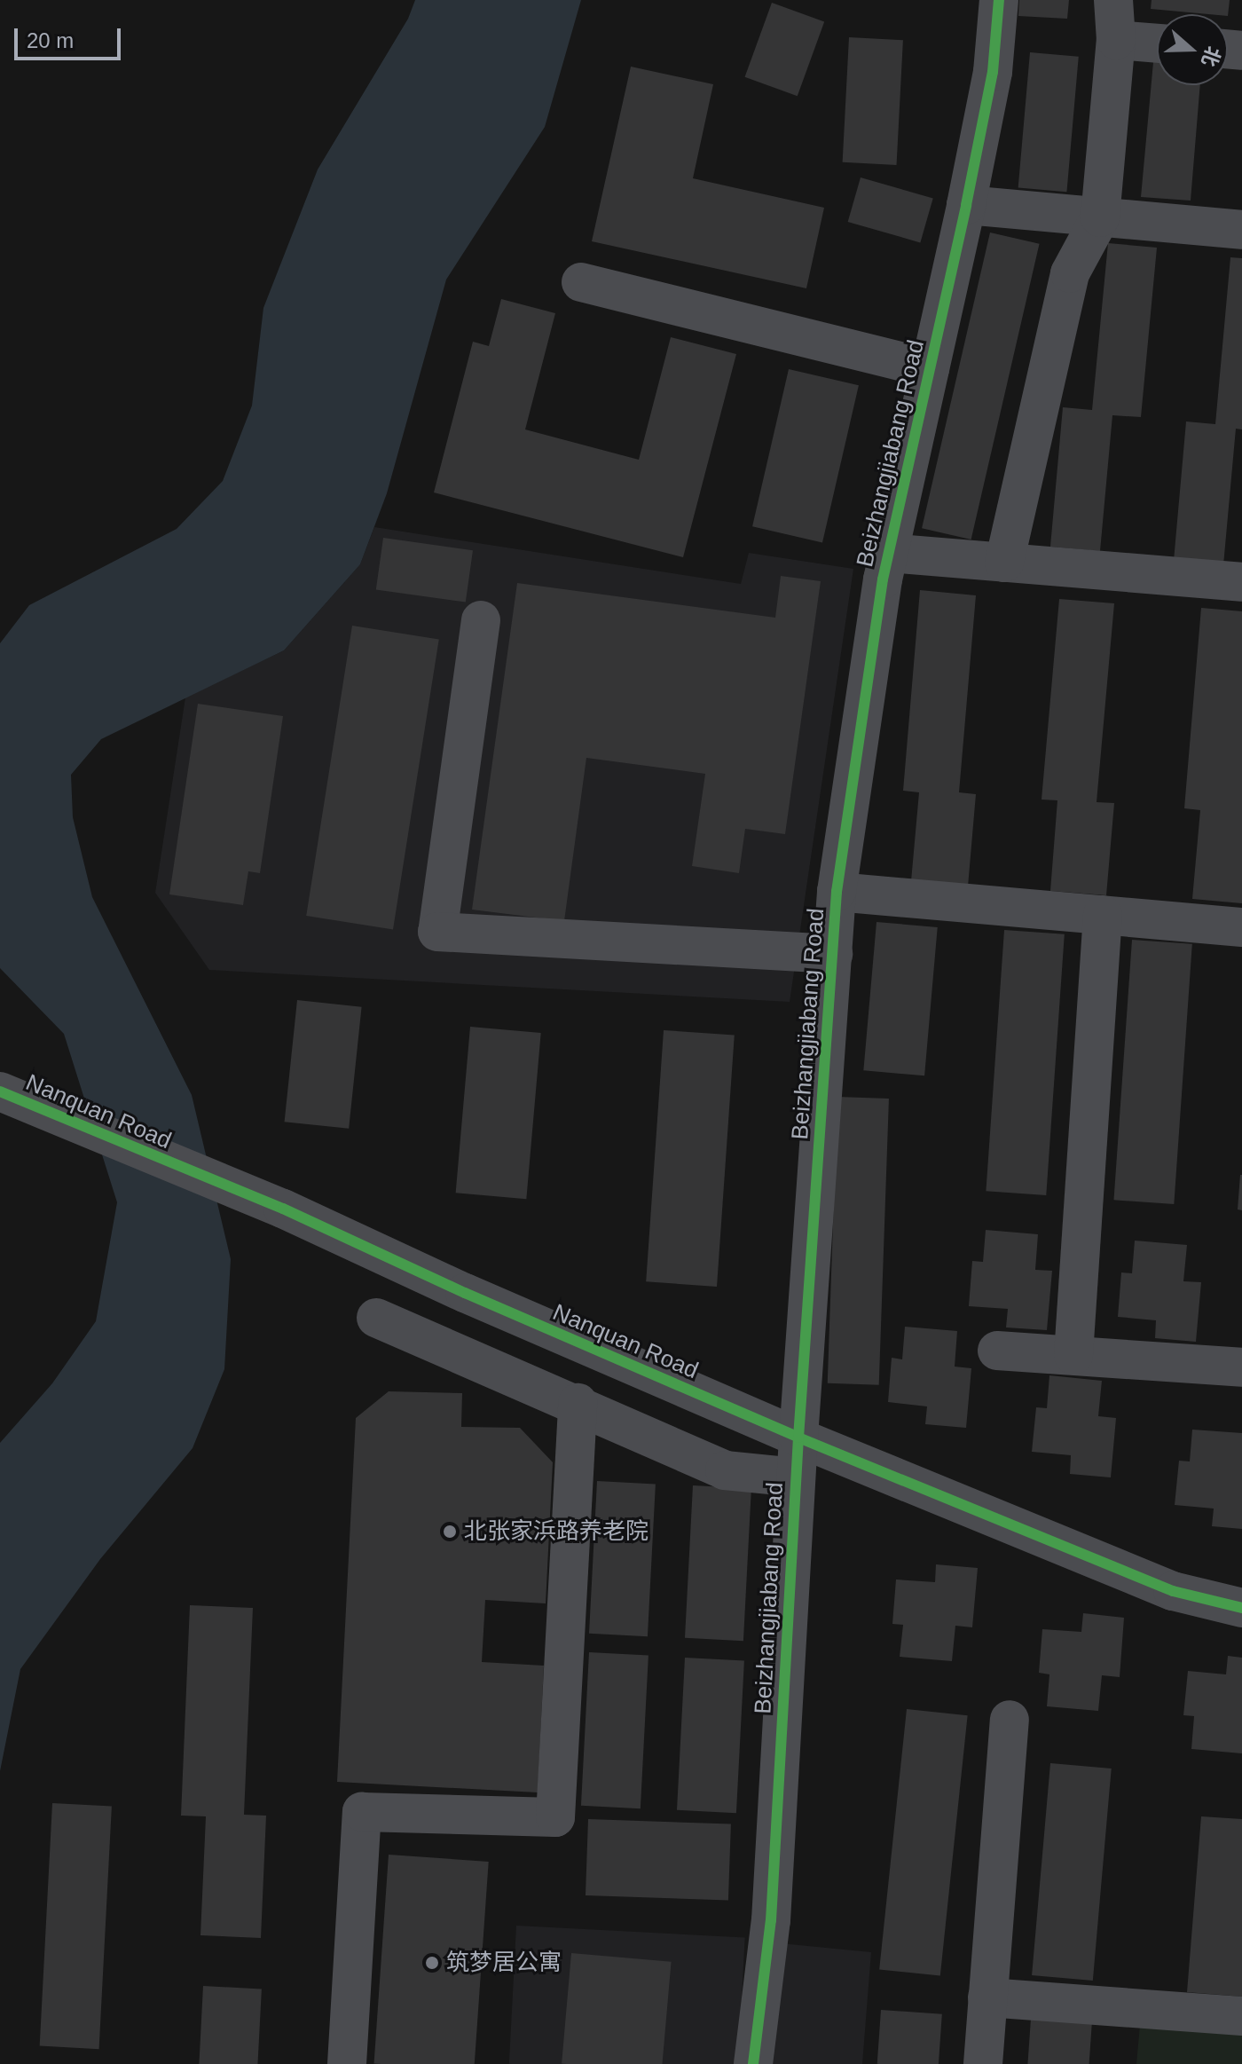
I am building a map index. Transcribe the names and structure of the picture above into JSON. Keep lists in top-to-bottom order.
{
  "streets": {
    "street": ["Beizhangjiabang Road", "Nanquan Road"]
  },
  "crossings": [
    ["Beizhangjiabang Road", "Nanquan Road"]
  ],
  "places": ["北张家浜路养老院", "筑梦居公寓"],
  "scale_bar": "20 m",
  "north": "right"
}
